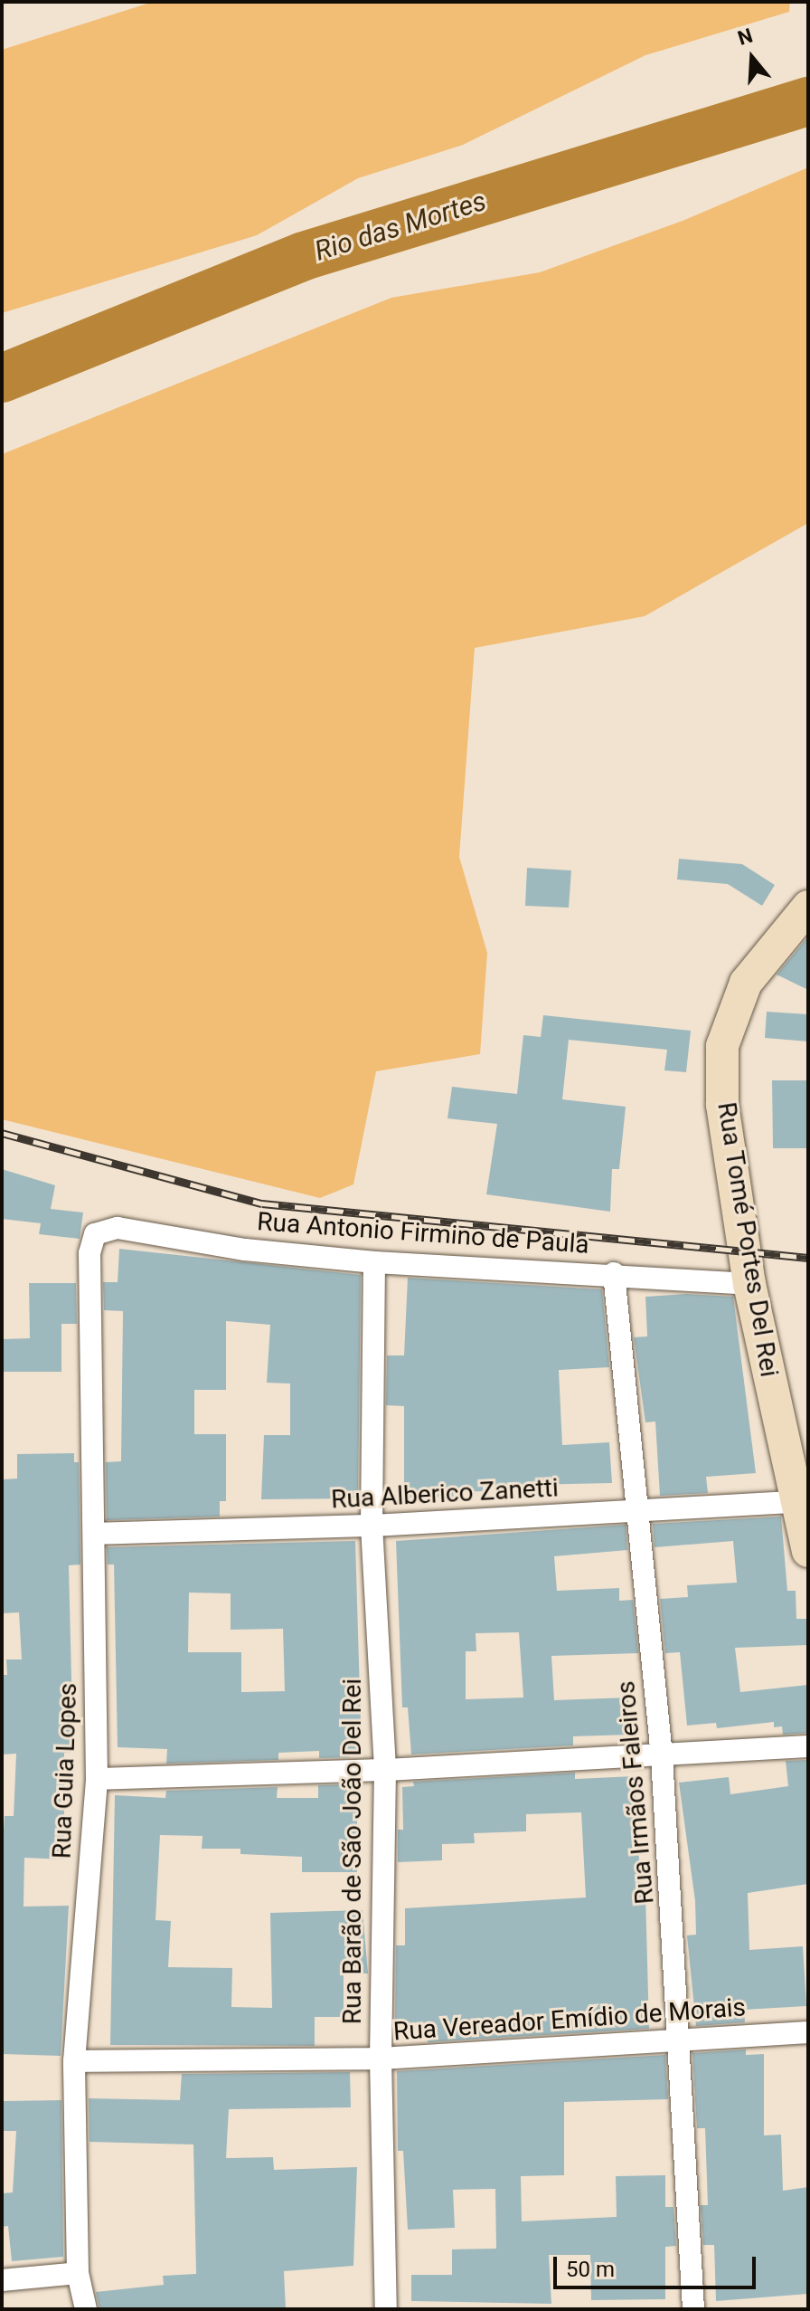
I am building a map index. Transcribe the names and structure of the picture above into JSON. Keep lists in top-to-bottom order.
{
  "streets": {
    "main road": ["Rua Tomé Portes Del Rei"],
    "street": [
      "Rua Antonio Firmino de Paula",
      "Rua Alberico Zanetti",
      "Rua Guia Lopes",
      "Rua Irmãos Faleiros",
      "Rua Barão de São João Del Rei",
      "Rua Vereador Emídio de Morais"
    ]
  },
  "crossings": [
    ["Rua Antonio Firmino de Paula", "Rua Tomé Portes Del Rei"],
    ["Rua Antonio Firmino de Paula", "Rua Guia Lopes"],
    ["Rua Antonio Firmino de Paula", "Rua Irmãos Faleiros"],
    ["Rua Antonio Firmino de Paula", "Rua Barão de São João Del Rei"],
    ["Rua Tomé Portes Del Rei", "Rua Alberico Zanetti"],
    ["Rua Alberico Zanetti", "Rua Guia Lopes"],
    ["Rua Alberico Zanetti", "Rua Irmãos Faleiros"],
    ["Rua Alberico Zanetti", "Rua Barão de São João Del Rei"],
    ["Rua Guia Lopes", "Rua Vereador Emídio de Morais"],
    ["Rua Irmãos Faleiros", "Rua Vereador Emídio de Morais"],
    ["Rua Barão de São João Del Rei", "Rua Vereador Emídio de Morais"]
  ],
  "water": ["Rio das Mortes"],
  "scale_bar": "50 m",
  "north": "top"
}
